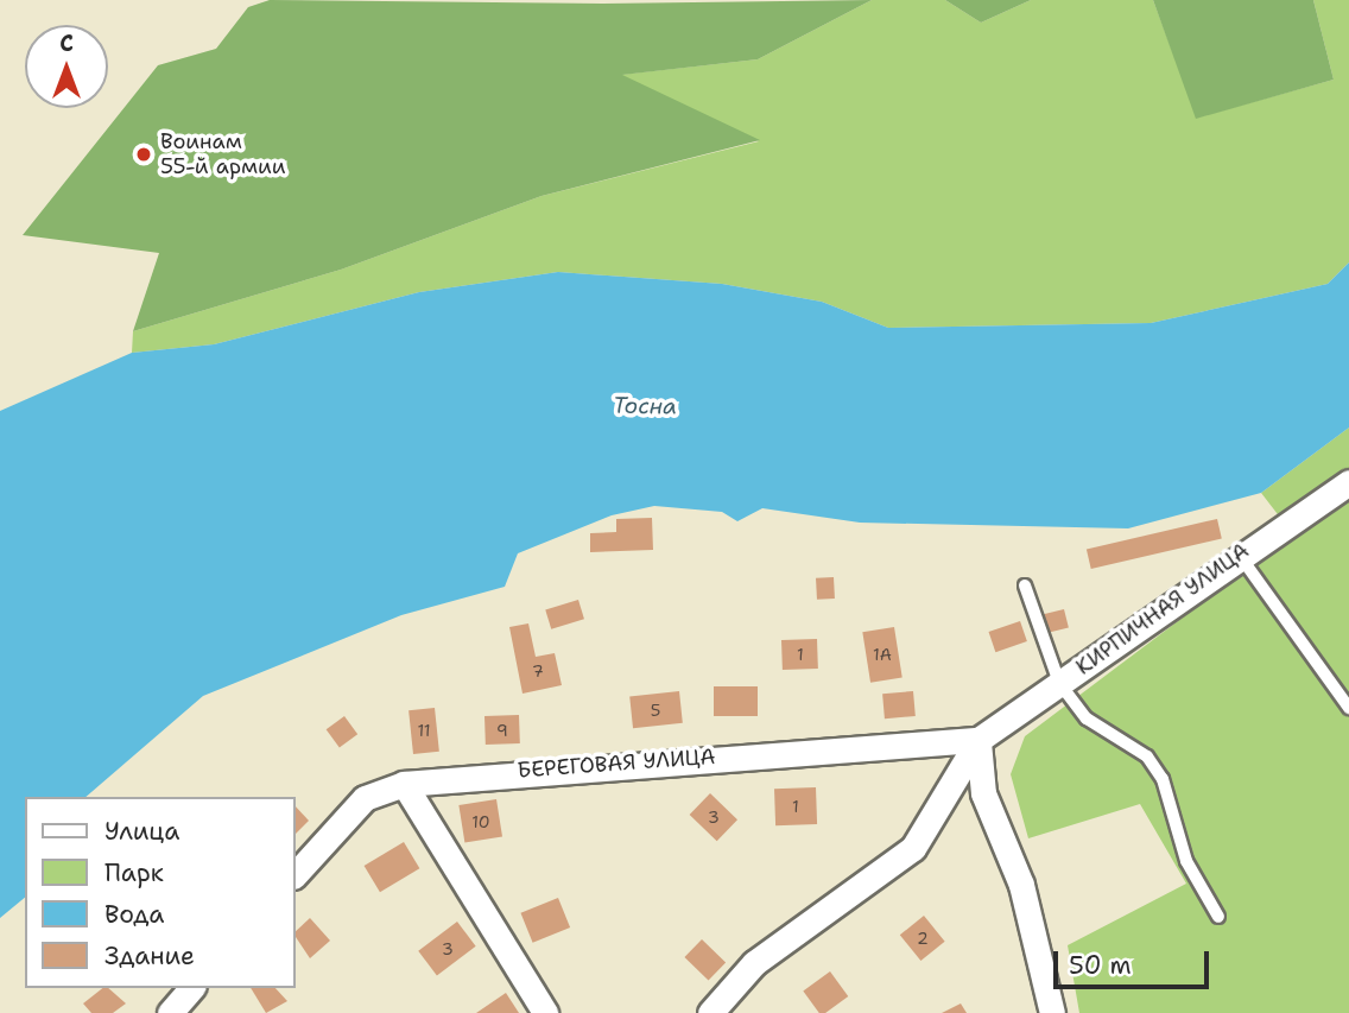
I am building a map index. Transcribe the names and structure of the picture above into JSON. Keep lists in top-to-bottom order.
{
  "streets": {
    "street": ["КИРПИЧНАЯ УЛИЦА", "БЕРЕГОВАЯ УЛИЦА"]
  },
  "crossings": [
    ["КИРПИЧНАЯ УЛИЦА", "БЕРЕГОВАЯ УЛИЦА"]
  ],
  "water": ["Тосна"],
  "places": ["Воинам 55-й армии"],
  "house_numbers": [
    "1",
    "1А",
    "7",
    "5",
    "11",
    "9",
    "1",
    "3",
    "10",
    "2",
    "3"
  ],
  "legend": [
    "Улица",
    "Парк",
    "Вода",
    "Здание"
  ],
  "scale_bar": "50 m",
  "north": "top"
}
